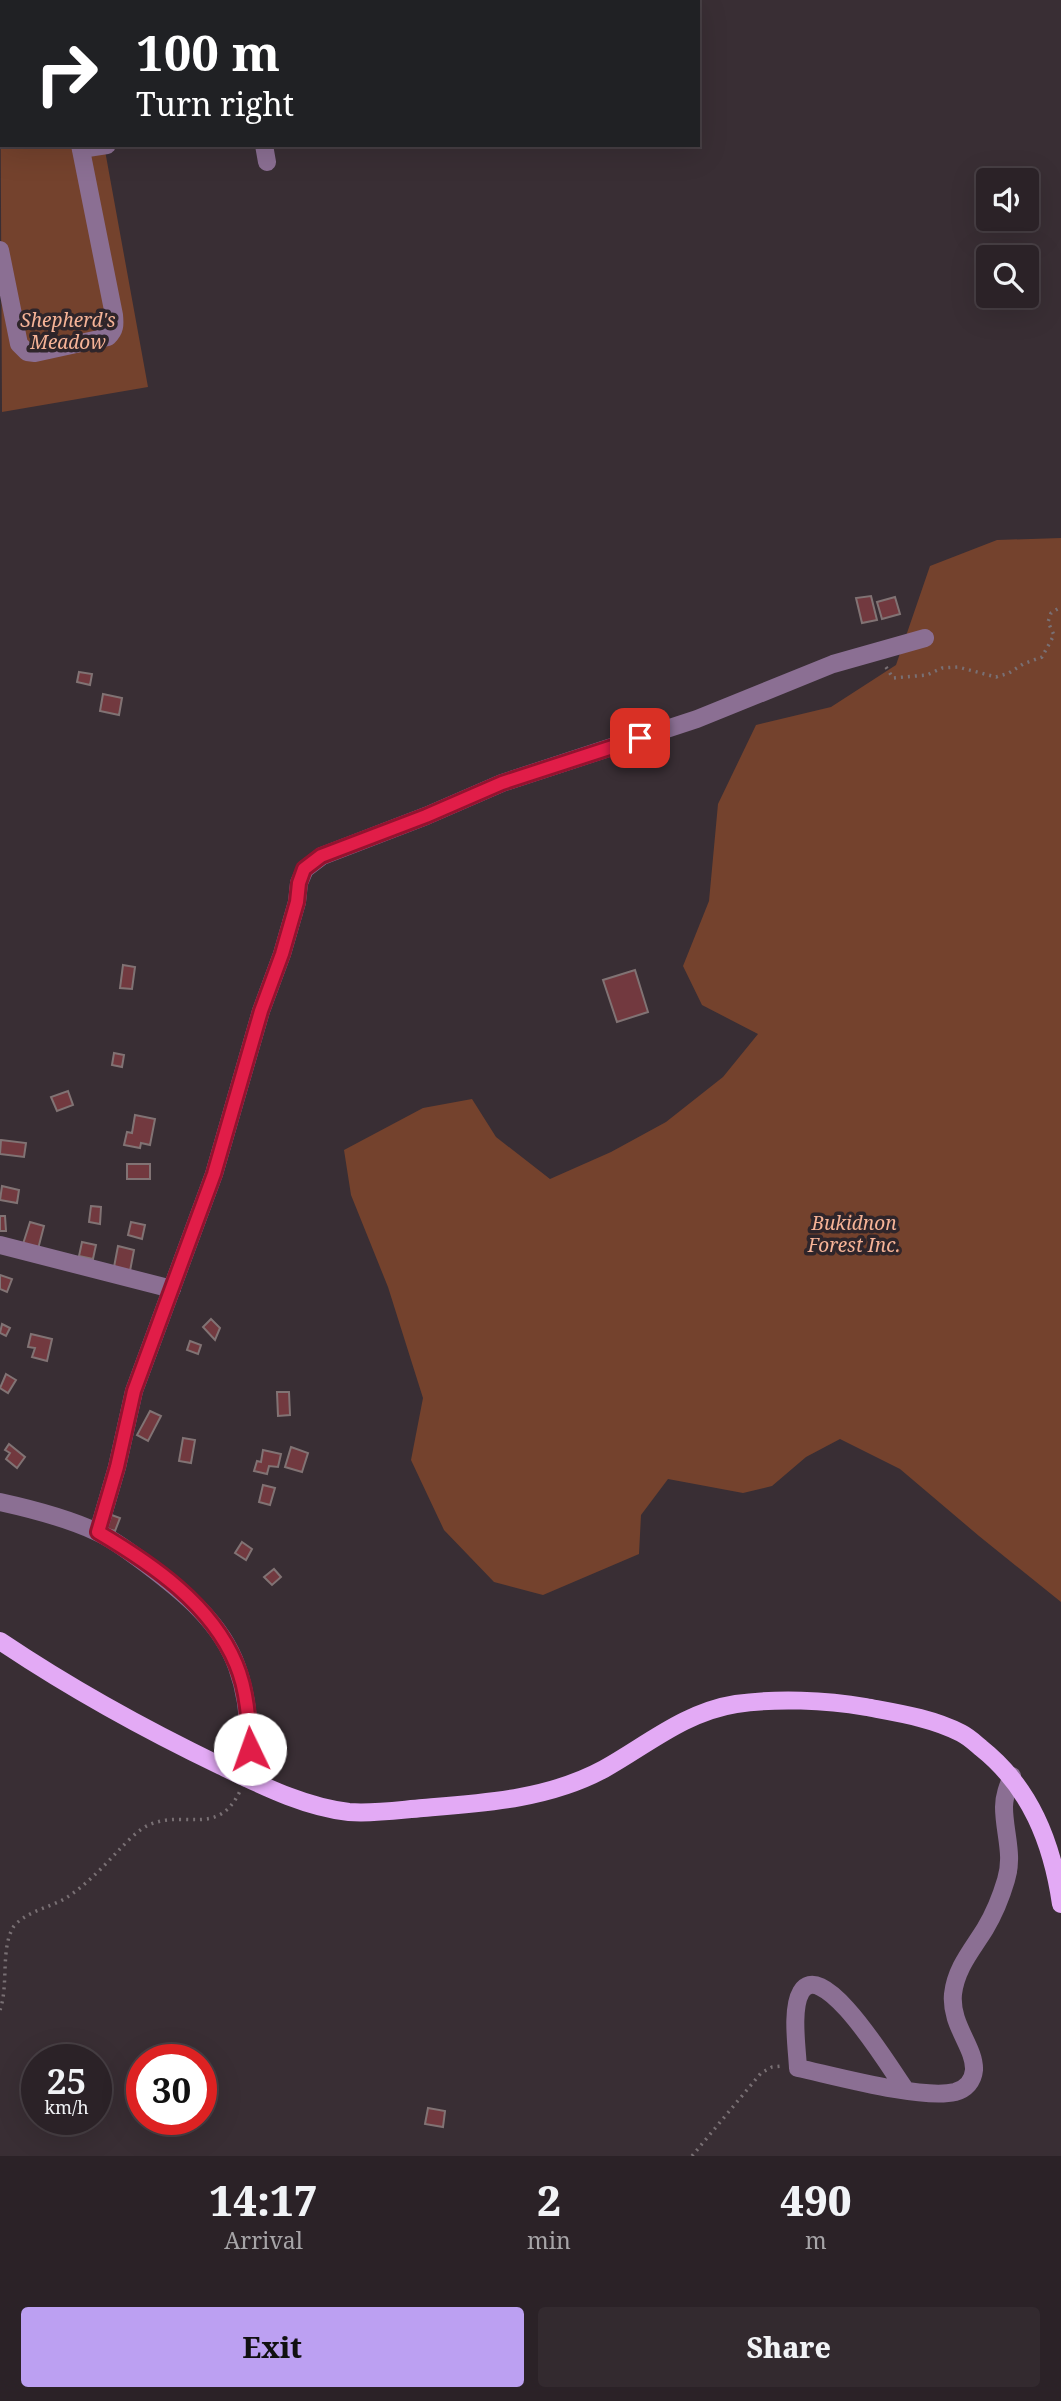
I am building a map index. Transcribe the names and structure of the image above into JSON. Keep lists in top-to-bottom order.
{
  "parks": ["Shepherd's Meadow", "Bukidnon Forest Inc."],
  "page": {
    "turn": ["100 m", "Turn right"],
    "speed": "25 km/h",
    "limit": "30",
    "eta": [
      "14:17",
      "Arrival",
      "2",
      "min",
      "490",
      "m"
    ],
    "buttons": ["Exit", "Share"]
  }
}
